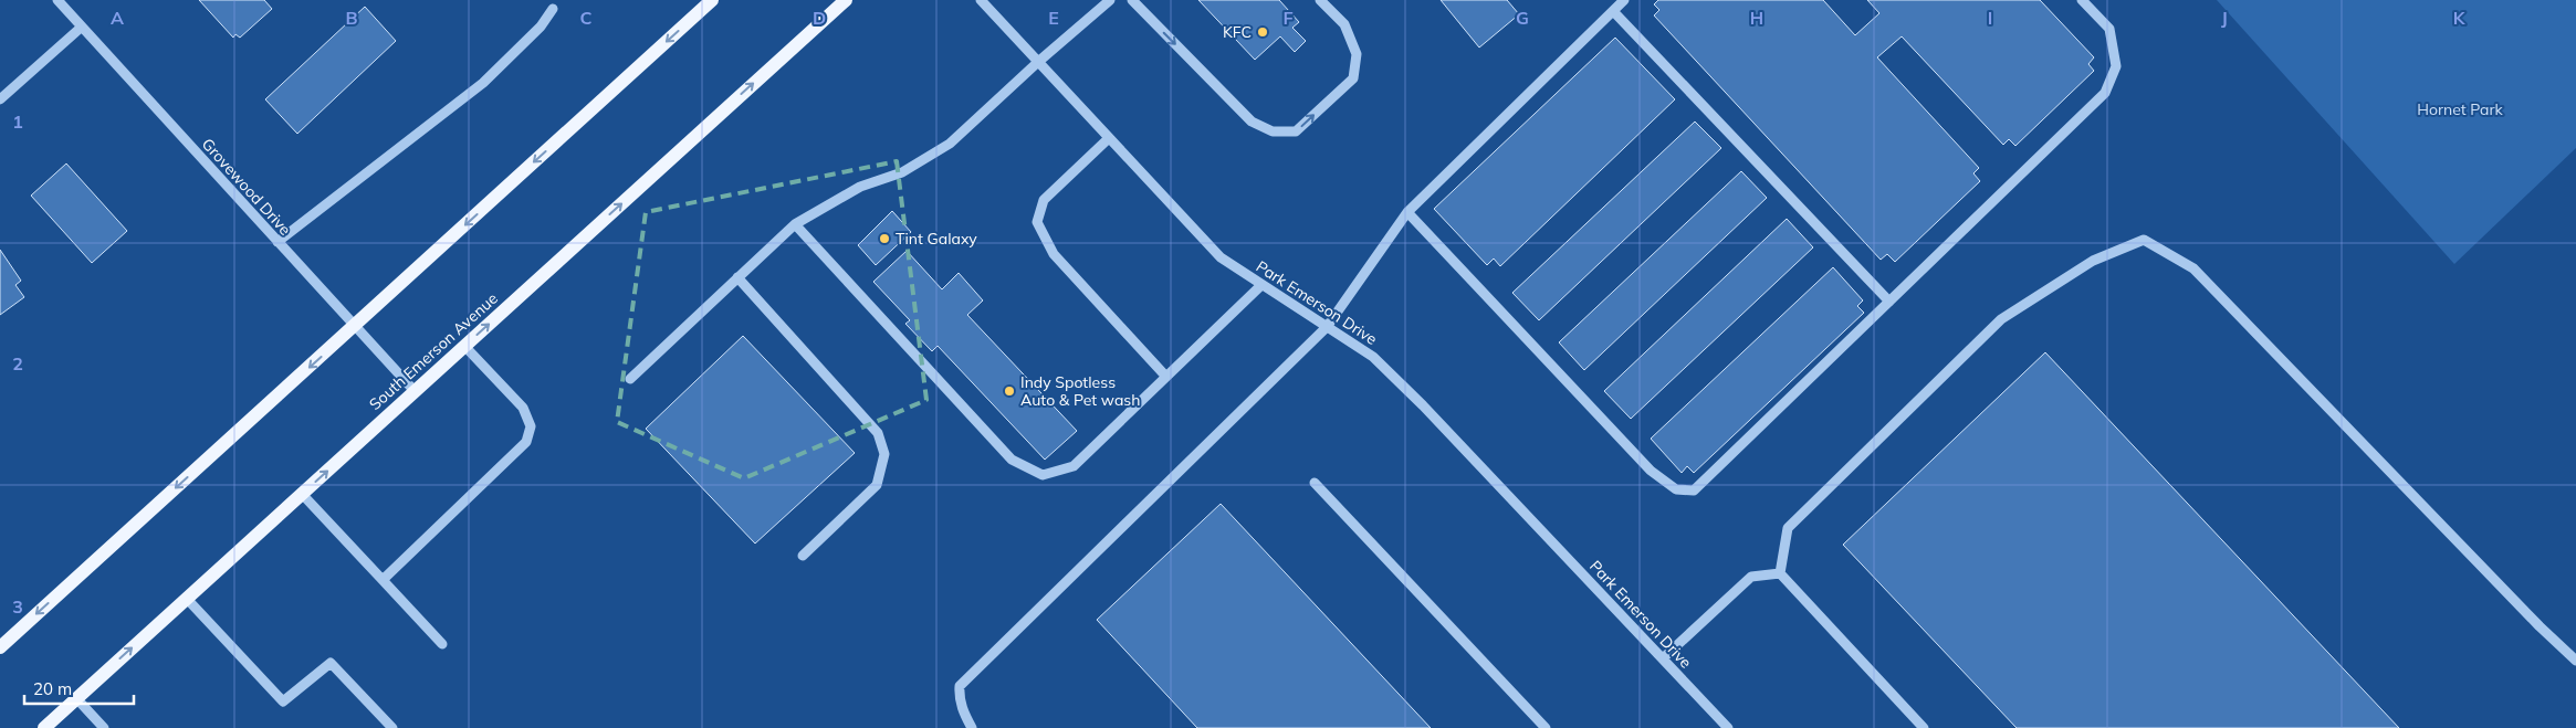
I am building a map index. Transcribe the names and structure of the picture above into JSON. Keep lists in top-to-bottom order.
{
  "streets": {
    "main road": ["South Emerson Avenue"],
    "street": ["Grovewood Drive", "Park Emerson Drive"]
  },
  "crossings": [
    ["Grovewood Drive", "South Emerson Avenue"]
  ],
  "parks": ["Hornet Park"],
  "places": ["KFC", "Tint Galaxy", "Indy Spotless Auto & Pet wash"],
  "scale_bar": "20 m",
  "grid": {
    "columns": [
      "A",
      "B",
      "C",
      "D",
      "E",
      "F",
      "G",
      "H",
      "I",
      "J",
      "K"
    ],
    "rows": ["1", "2", "3"]
  }
}
